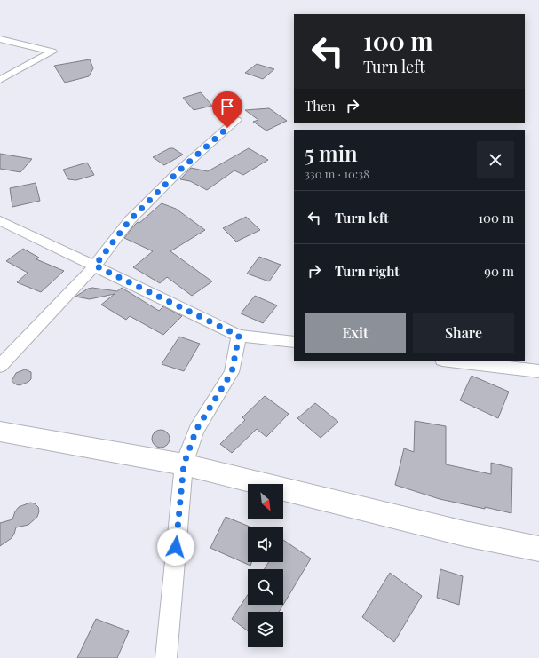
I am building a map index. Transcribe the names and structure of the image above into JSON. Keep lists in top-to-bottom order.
{
  "north": "bottom right",
  "page": {
    "turn": ["100 m", "Turn left"],
    "then": "Then",
    "heading": ["5 min", "330 m · 10:38"],
    "list": [
      {
        "name": "Turn left",
        "value": "100 m"
      },
      {
        "name": "Turn right",
        "value": "90 m"
      }
    ],
    "buttons": ["Exit", "Share"]
  }
}
